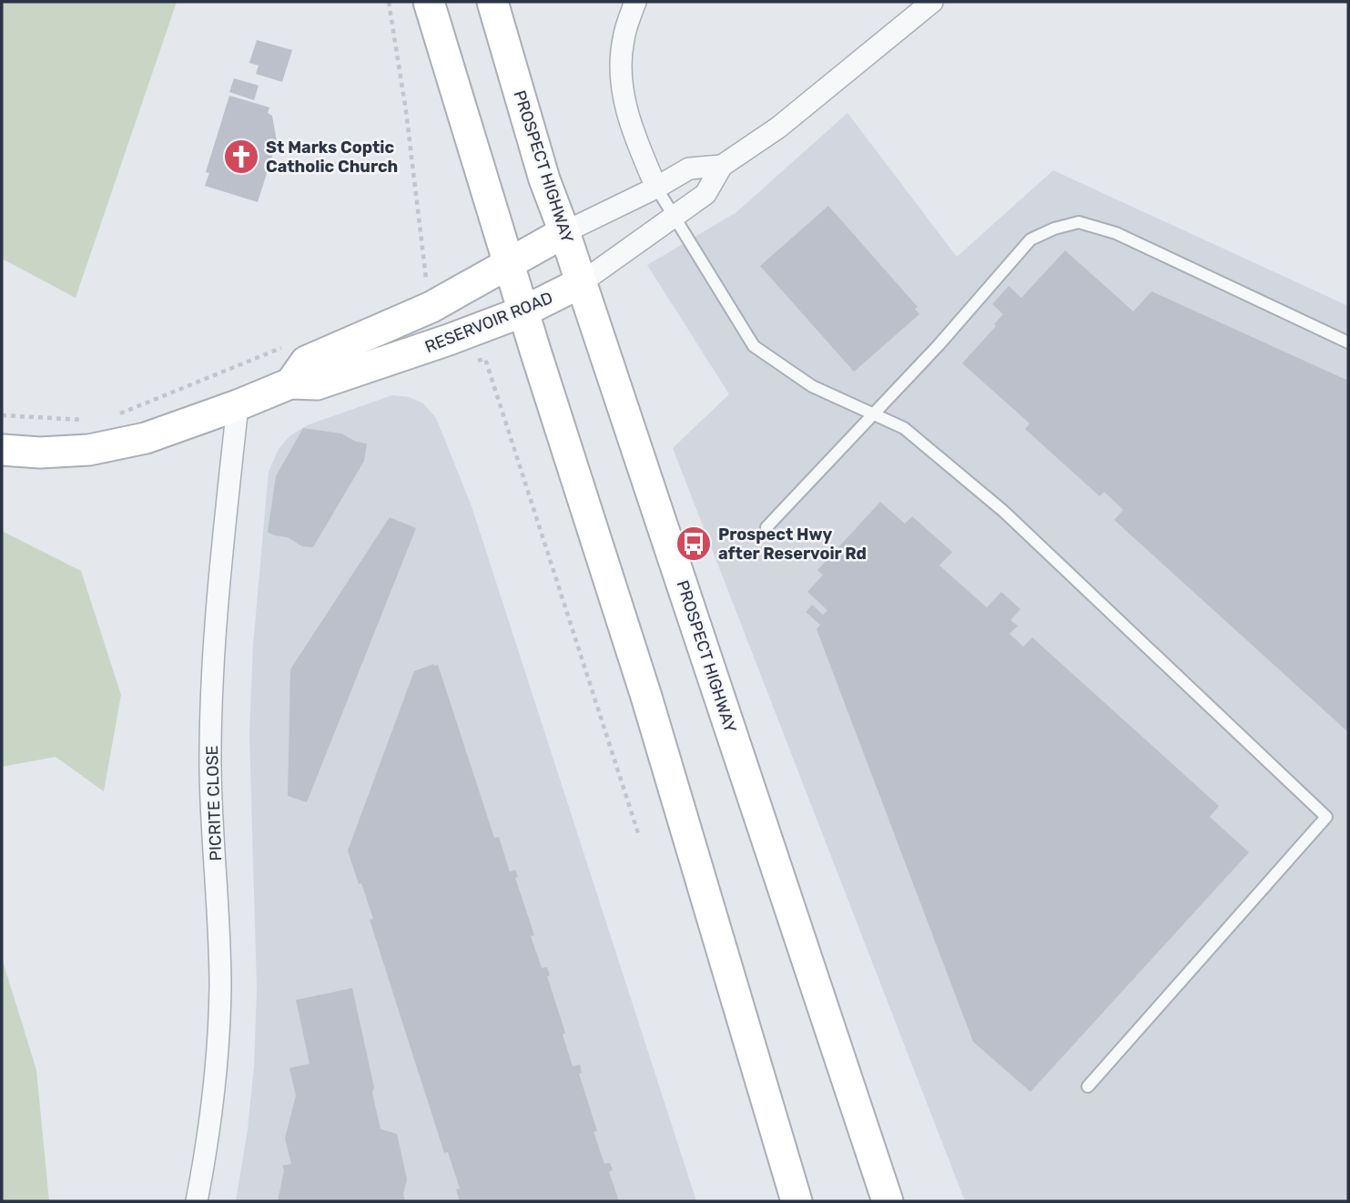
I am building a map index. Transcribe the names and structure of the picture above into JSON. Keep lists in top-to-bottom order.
{
  "streets": {
    "main road": ["PROSPECT HIGHWAY", "RESERVOIR ROAD"],
    "street": ["PICRITE CLOSE"]
  },
  "crossings": [
    ["PROSPECT HIGHWAY", "RESERVOIR ROAD"],
    ["RESERVOIR ROAD", "PICRITE CLOSE"]
  ],
  "places": {
    "church": ["St Marks Coptic Catholic Church"],
    "bus stop": ["Prospect Hwy after Reservoir Rd"]
  }
}
